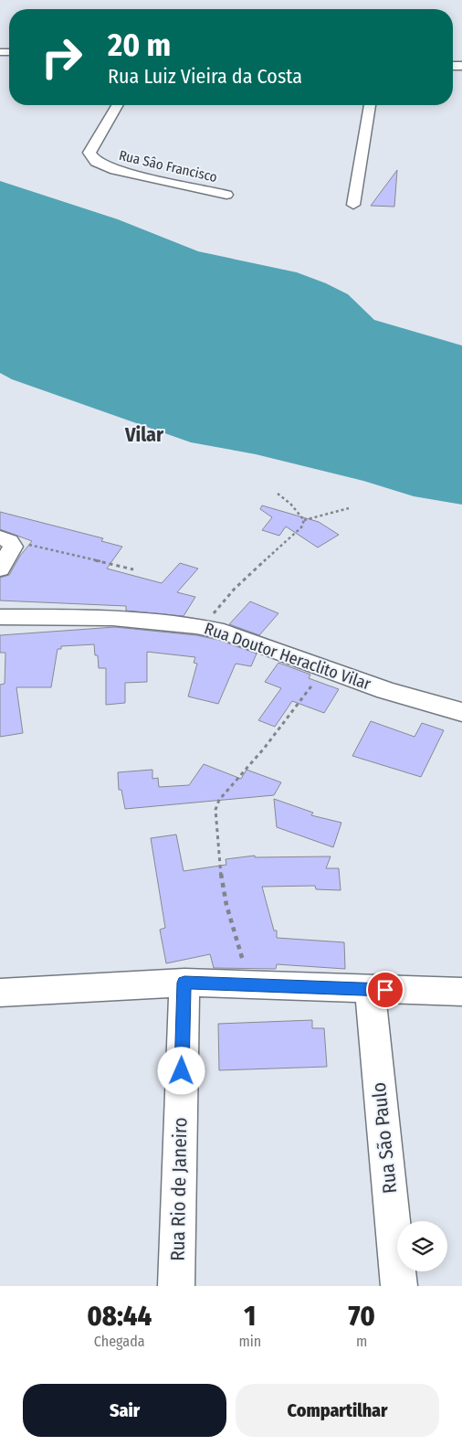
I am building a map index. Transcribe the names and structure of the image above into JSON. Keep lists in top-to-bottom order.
{
  "streets": {
    "street": [
      "Rua Sâo Francisco",
      "Rua Doutor Heraclito Vilar",
      "Rua São Paulo",
      "Rua Rio de Janeiro"
    ]
  },
  "districts": ["Vilar"],
  "page": {
    "turn": ["20 m", "Rua Luiz Vieira da Costa"],
    "eta": [
      "08:44",
      "Chegada",
      "1",
      "min",
      "70",
      "m"
    ],
    "buttons": ["Sair", "Compartilhar"]
  }
}
